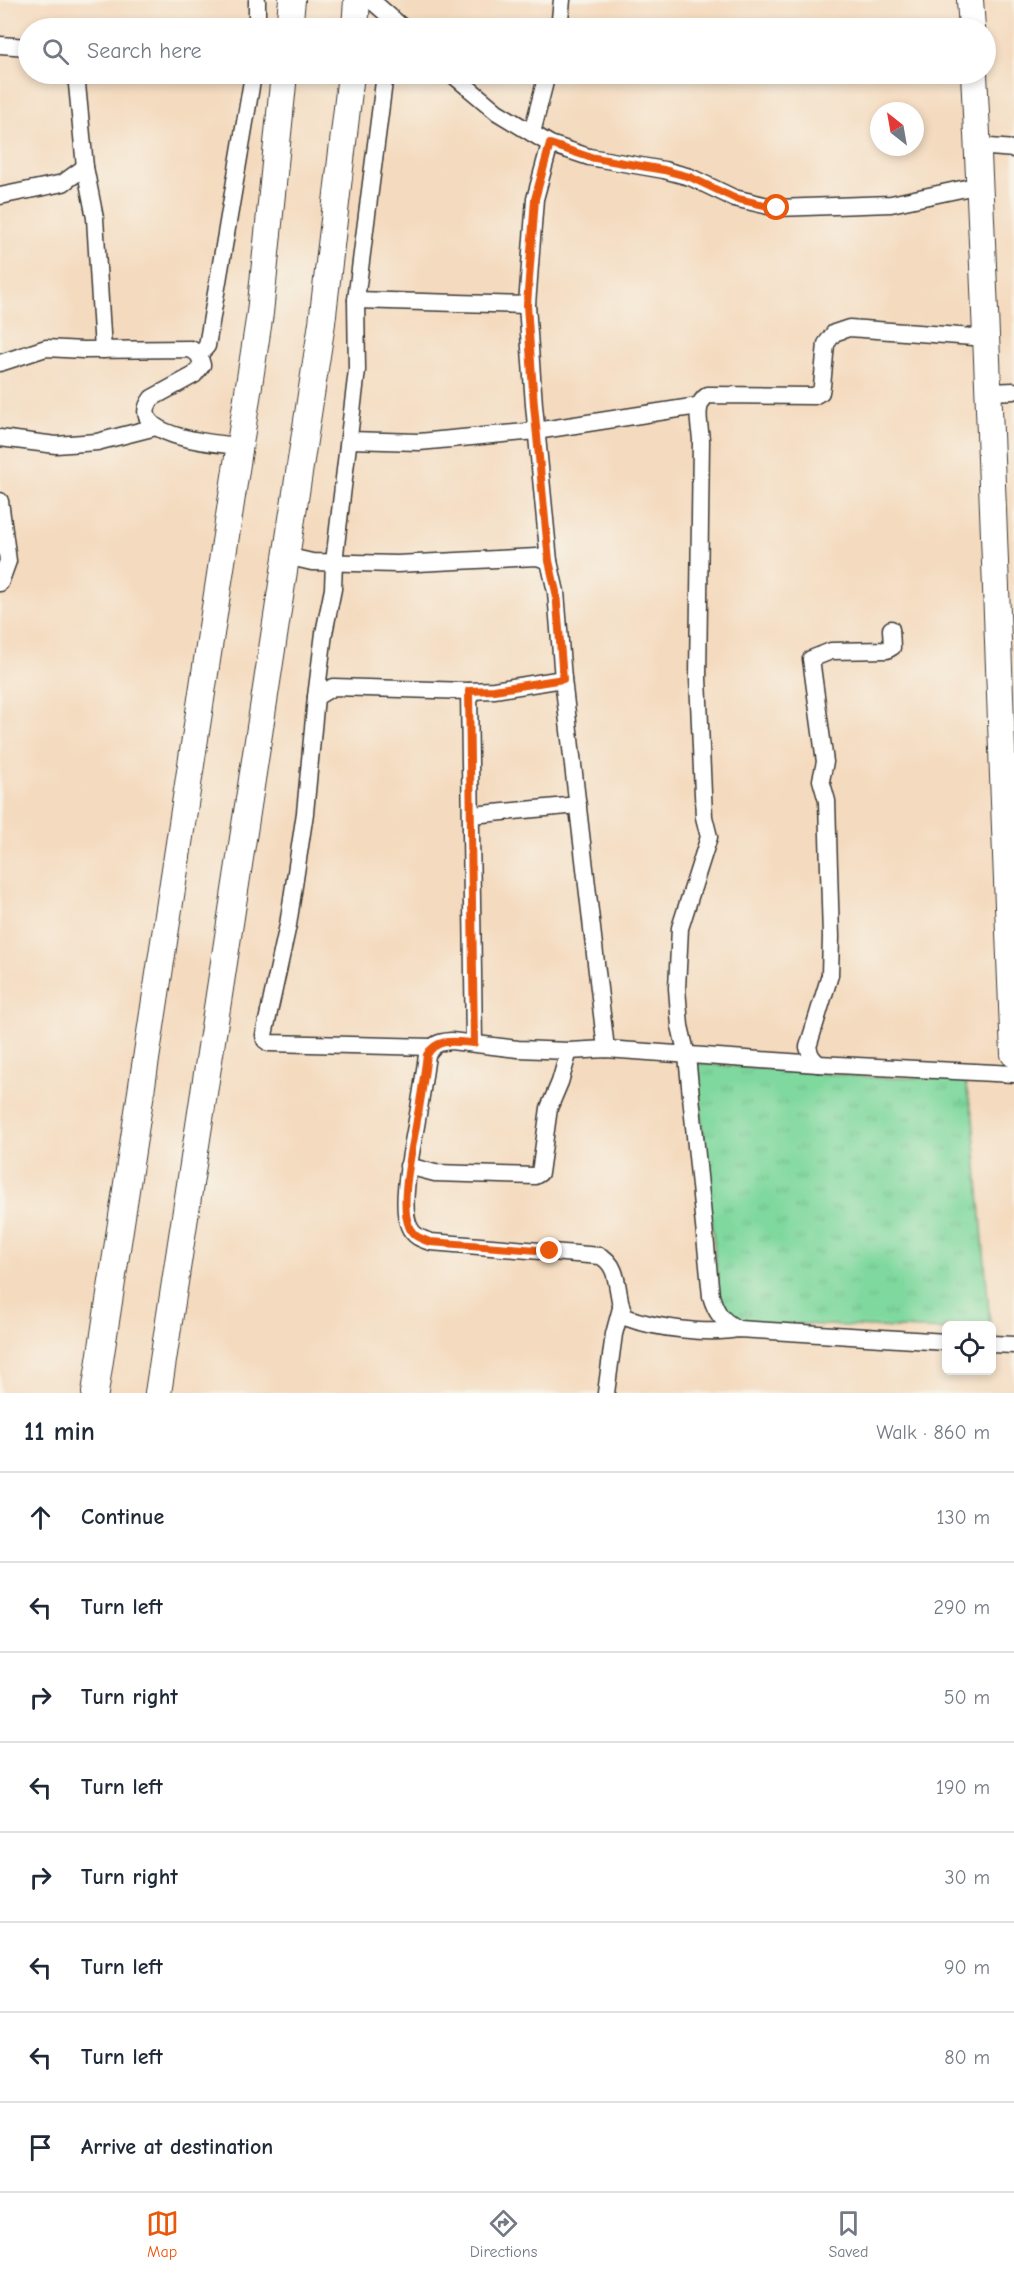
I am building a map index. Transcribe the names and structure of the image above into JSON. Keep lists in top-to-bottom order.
{
  "north": "top left",
  "page": {
    "search": "Search here",
    "heading": ["11 min", "Walk · 860 m"],
    "list": [
      ["Continue", "130 m"],
      ["Turn left", "290 m"],
      ["Turn right", "50 m"],
      ["Turn left", "190 m"],
      ["Turn right", "30 m"],
      ["Turn left", "90 m"],
      ["Turn left", "80 m"],
      "Arrive at destination"
    ],
    "nav": ["Map", "Directions", "Saved"]
  }
}
